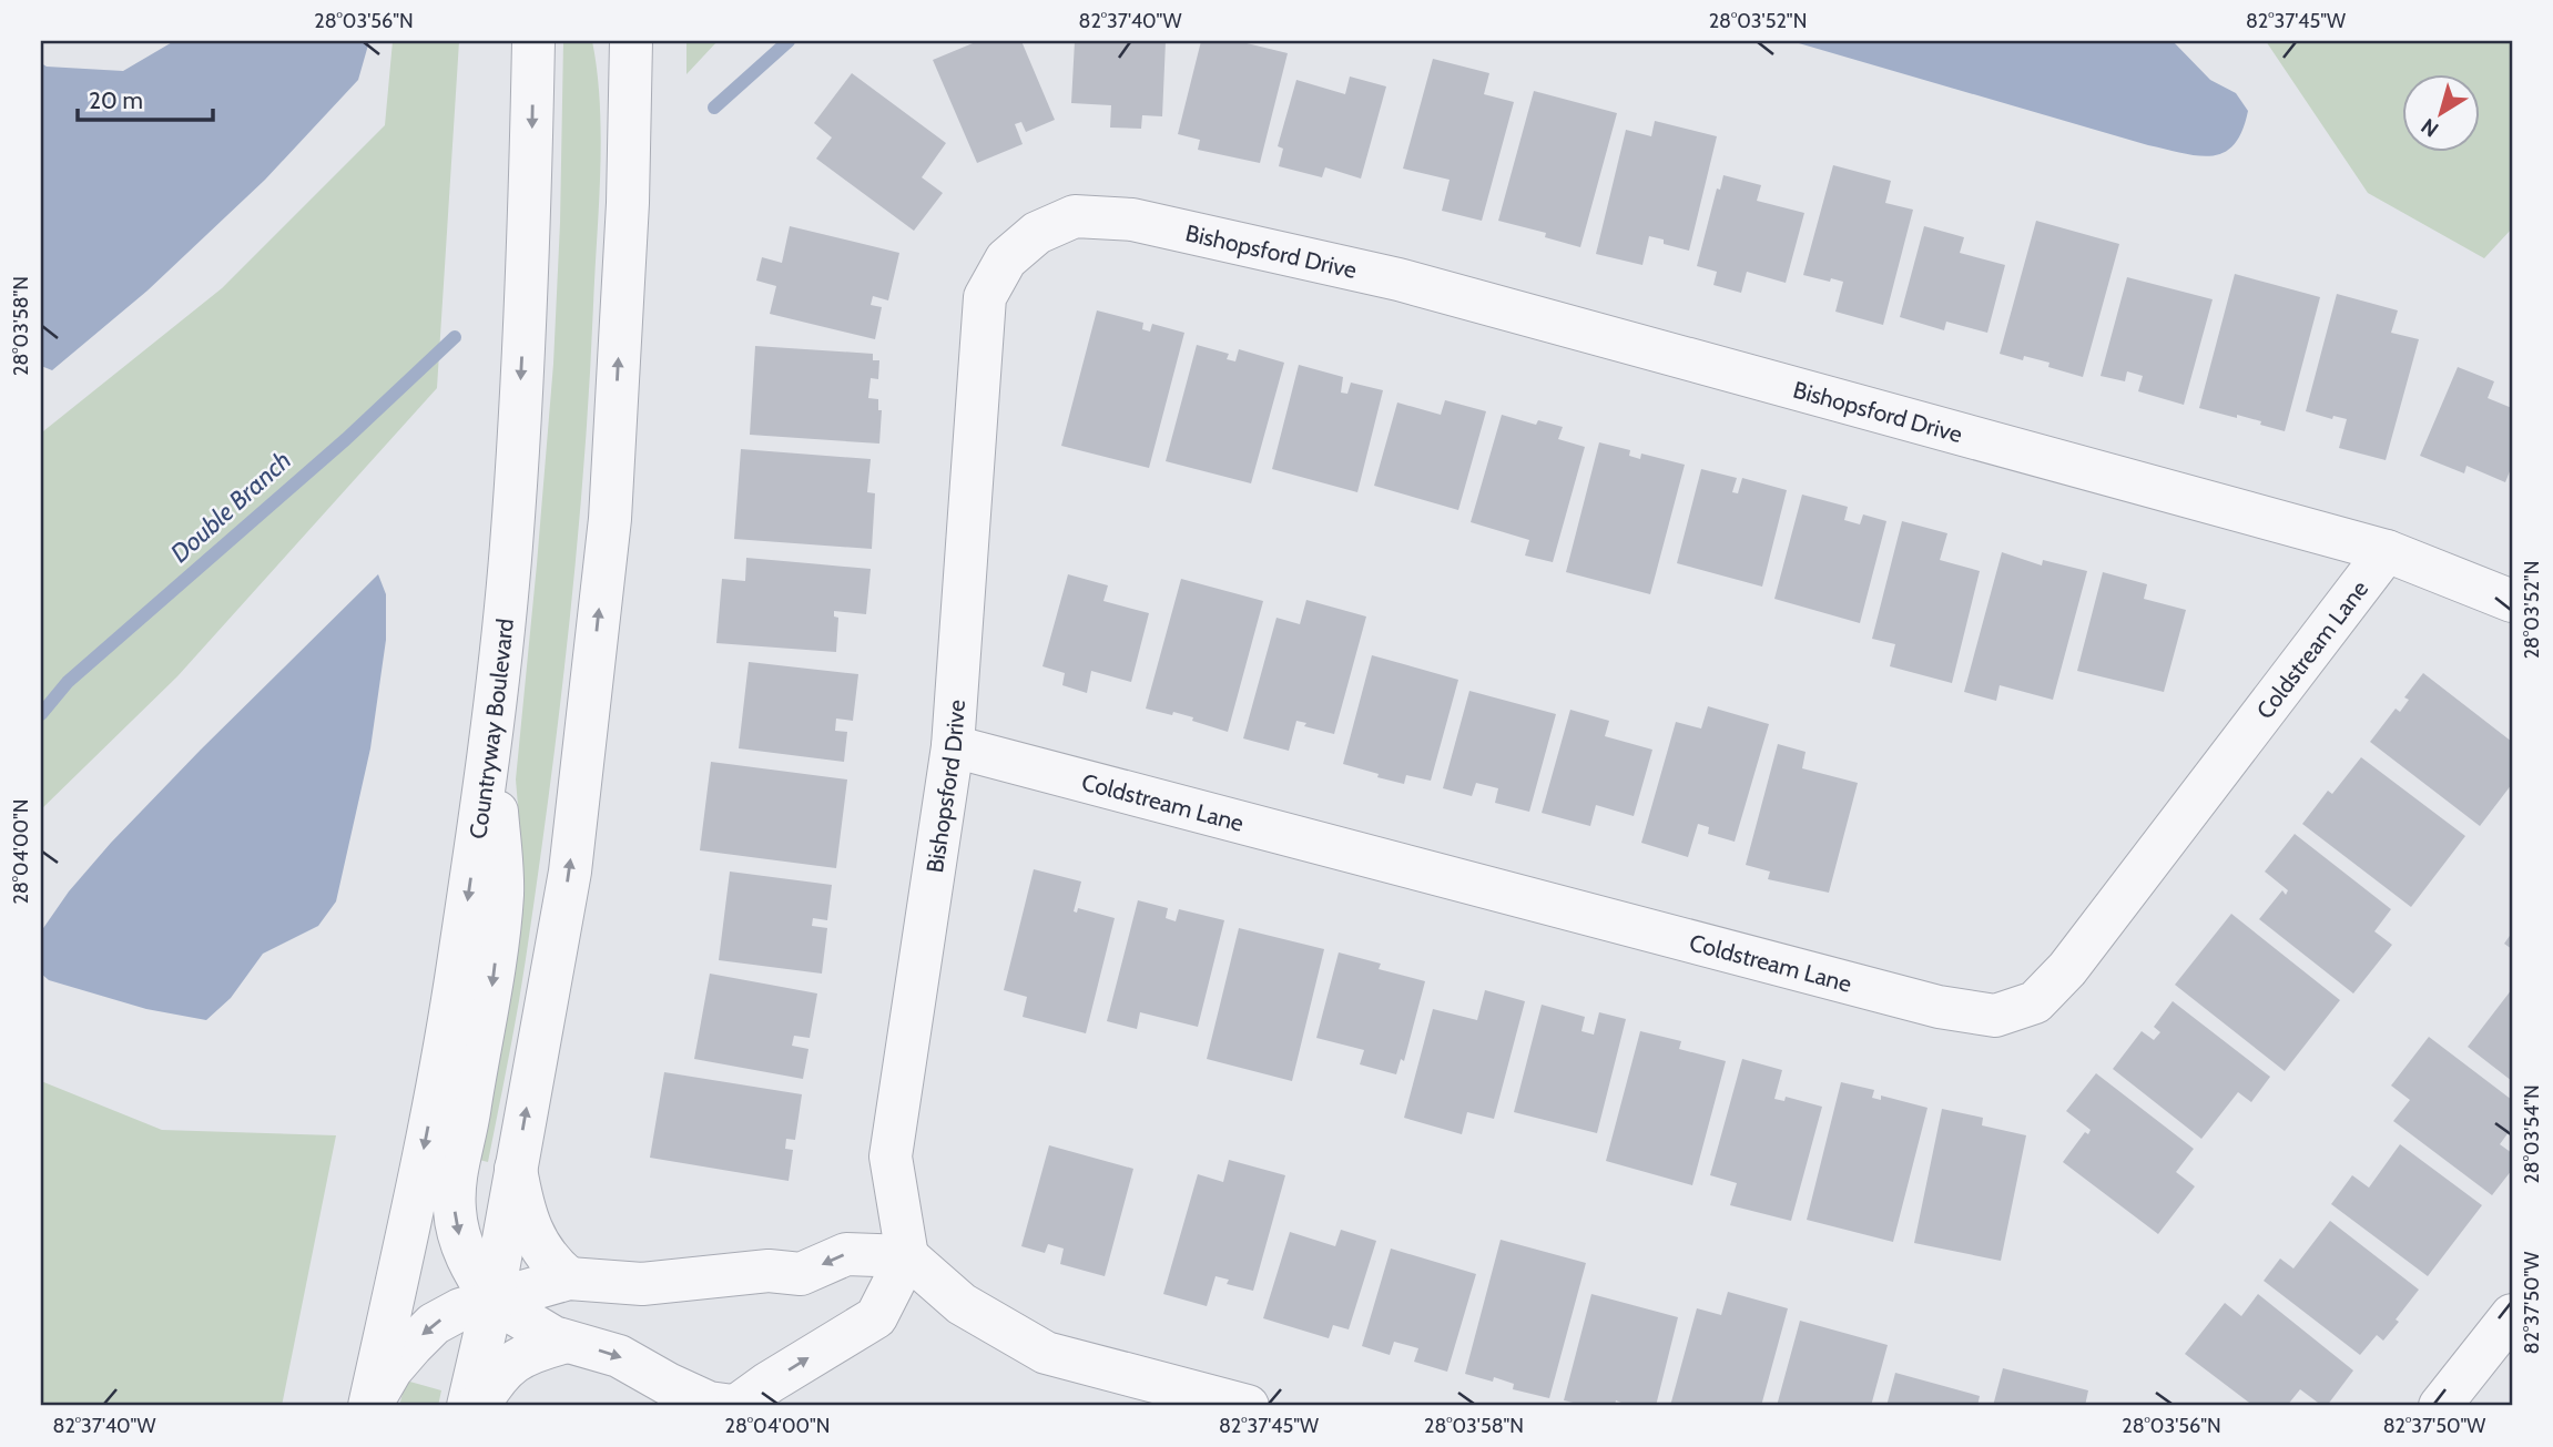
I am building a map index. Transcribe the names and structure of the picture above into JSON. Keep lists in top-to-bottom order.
{
  "streets": {
    "street": ["Bishopsford Drive", "Coldstream Lane", "Countryway Boulevard"]
  },
  "crossings": [
    ["Bishopsford Drive", "Coldstream Lane"]
  ],
  "water": ["Double Branch"],
  "scale_bar": "20 m",
  "north": "bottom left",
  "coordinates": [
    "28°03'56\"N",
    "82°37'40\"W",
    "28°03'52\"N",
    "82°37'45\"W",
    "28°03'58\"N",
    "28°04'00\"N",
    "28°03'54\"N",
    "82°37'50\"W"
  ]
}
